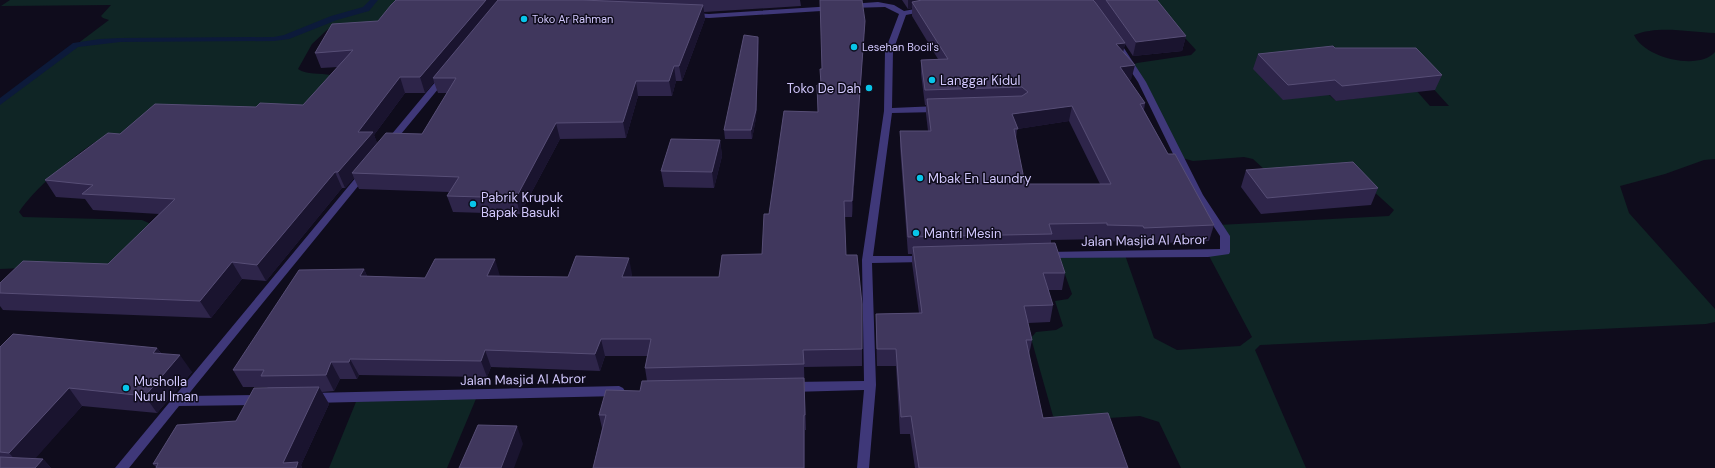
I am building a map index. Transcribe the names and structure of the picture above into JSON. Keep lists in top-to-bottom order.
{
  "streets": {
    "street": ["Jalan Masjid Al Abror"]
  },
  "places": [
    "Toko Ar Rahman",
    "Lesehan Bocil's",
    "Langgar Kidul",
    "Toko De Dah",
    "Mbak En Laundry",
    "Pabrik Krupuk Bapak Basuki",
    "Mantri Mesin",
    "Musholla Nurul Iman"
  ]
}
